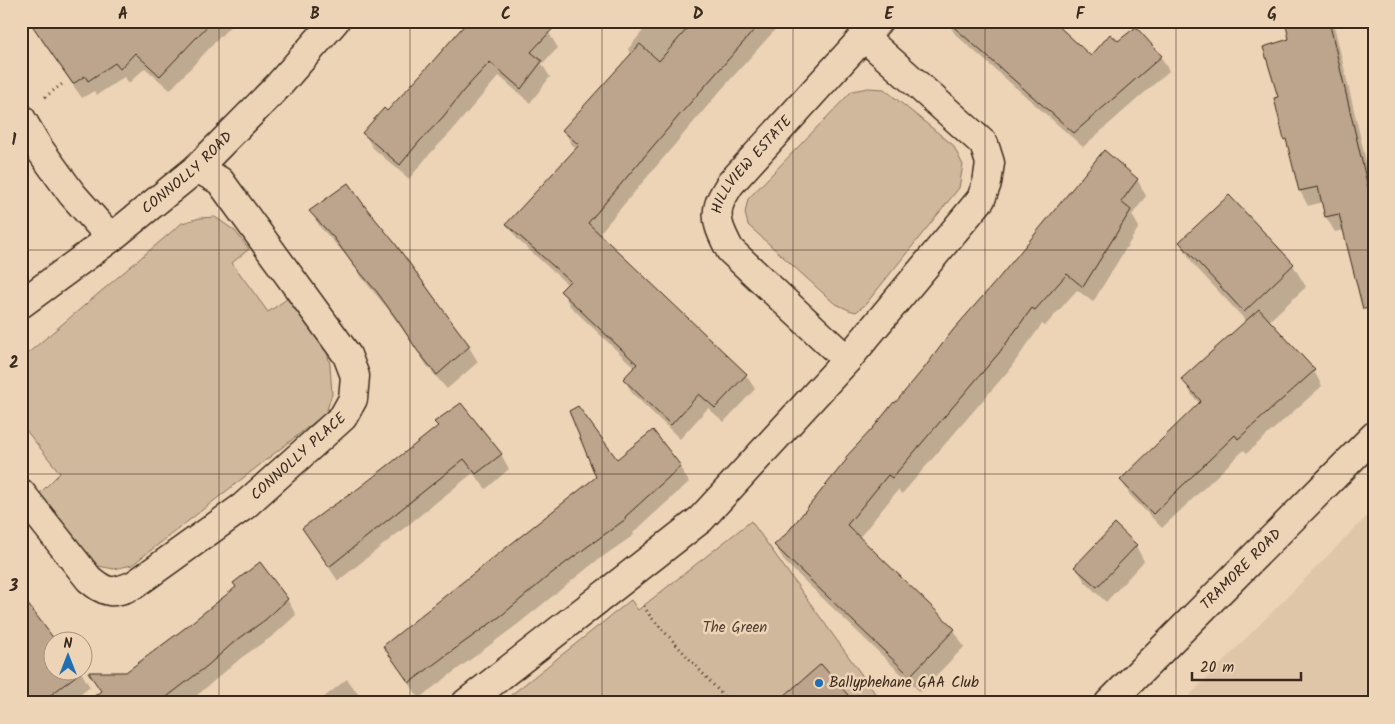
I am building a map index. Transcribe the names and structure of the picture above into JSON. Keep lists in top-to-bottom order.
{
  "streets": {
    "street": [
      "HILLVIEW ESTATE",
      "CONNOLLY ROAD",
      "CONNOLLY PLACE",
      "TRAMORE ROAD"
    ]
  },
  "crossings": [
    ["CONNOLLY ROAD", "CONNOLLY PLACE"]
  ],
  "parks": ["The Green"],
  "places": ["Ballyphehane GAA Club"],
  "scale_bar": "20 m",
  "north": "top",
  "grid": {
    "columns": [
      "A",
      "B",
      "C",
      "D",
      "E",
      "F",
      "G"
    ],
    "rows": ["1", "2", "3"]
  }
}
